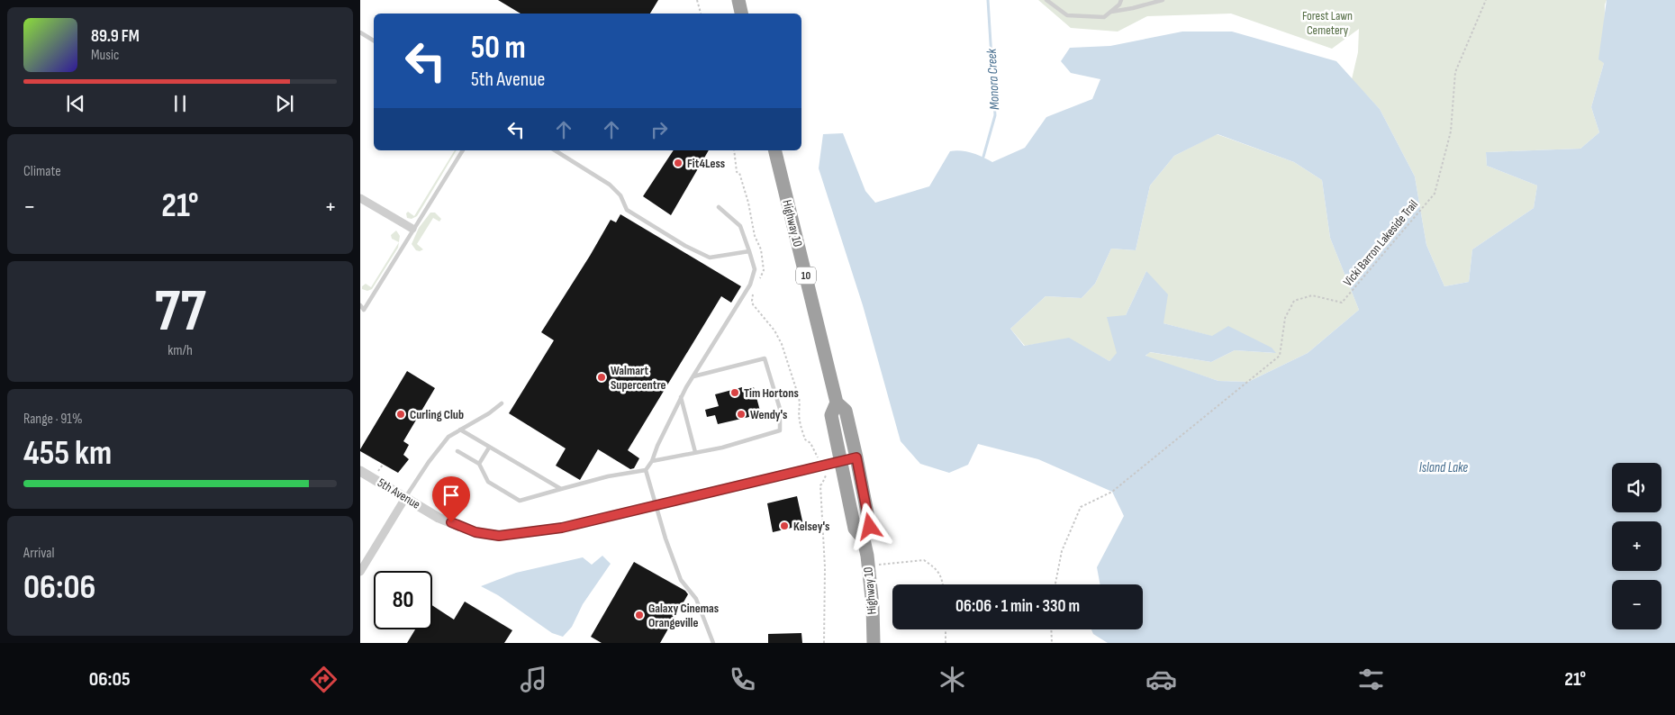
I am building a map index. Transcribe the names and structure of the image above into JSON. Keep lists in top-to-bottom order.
{
  "streets": {
    "highway": ["Highway 10", "10"],
    "street": ["5th Avenue"],
    "path": ["Vicki Barron Lakeside Trail"]
  },
  "crossings": [
    ["Highway 10", "5th Avenue"]
  ],
  "water": ["Monora Creek", "Island Lake"],
  "parks": ["Forest Lawn Cemetery"],
  "places": [
    "Fit4Less",
    "Walmart Supercentre",
    "Tim Hortons",
    "Curling Club",
    "Wendy's",
    "Kelsey's",
    "Galaxy Cinemas Orangeville"
  ],
  "page": {
    "turn": ["50 m", "5th Avenue"],
    "song": ["89.9 FM", "Music"],
    "tile": [
      "Climate",
      ["77", "km/h"],
      ["Range · 91%", "455 km"],
      ["Arrival", "06:06"]
    ],
    "heat": ["−", "21°", "+"],
    "map_buttons": ["+", "−"],
    "limit": "80",
    "trip": "06:06 · 1 min · 330 m",
    "tabs": ["06:05", "21°"]
  }
}
